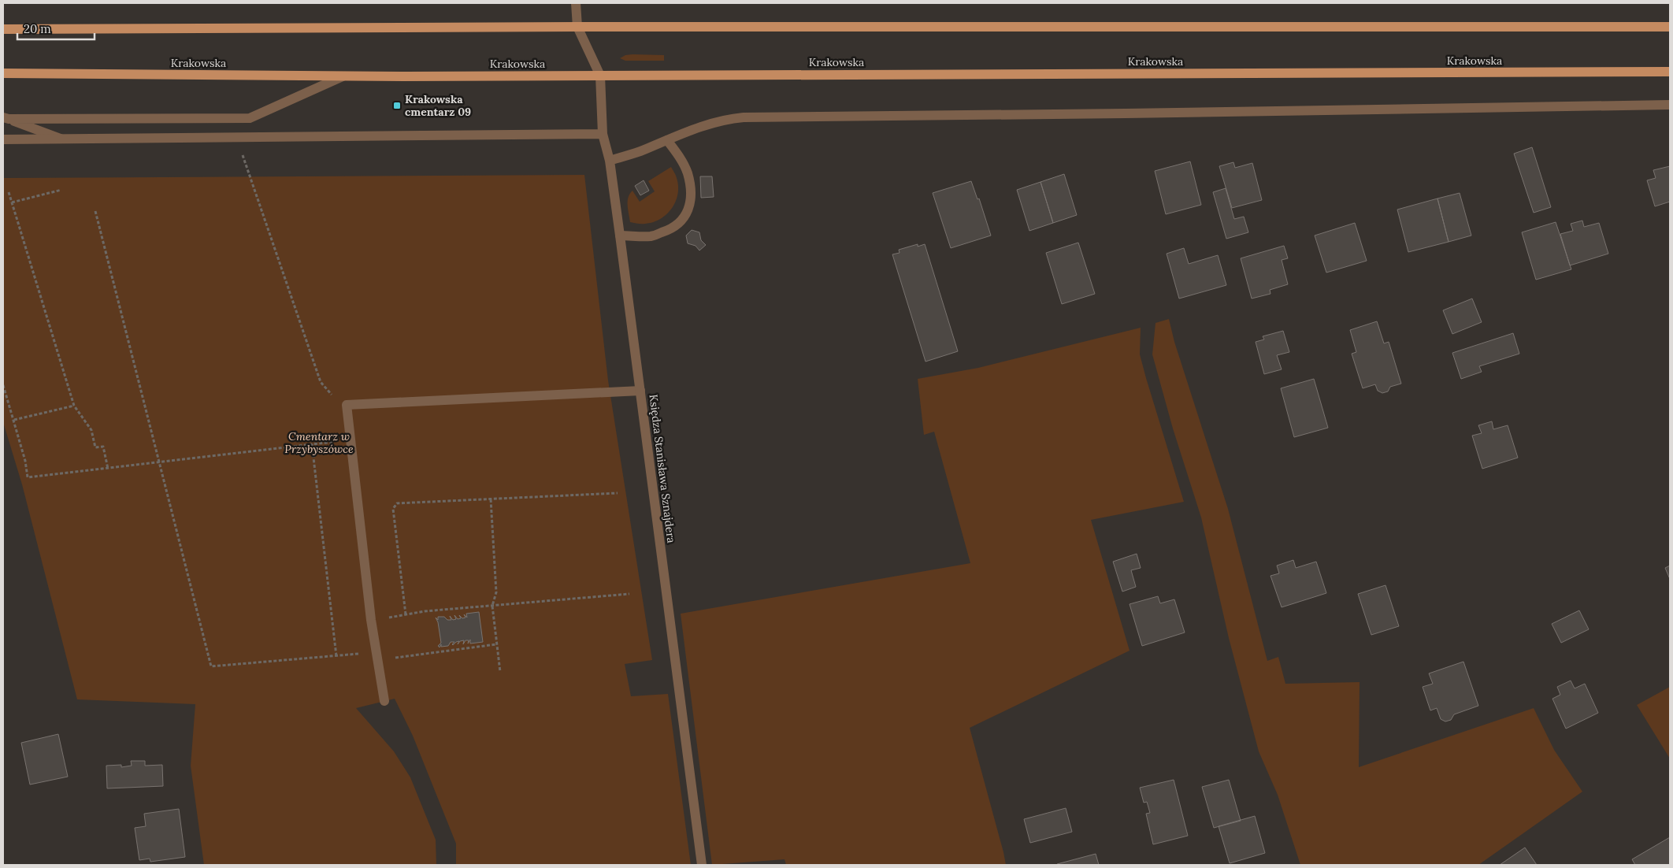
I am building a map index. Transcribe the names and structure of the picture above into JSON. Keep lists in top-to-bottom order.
{
  "streets": {
    "main road": ["Krakowska"],
    "street": ["Księdza Stanisława Sznajdera"]
  },
  "crossings": [
    ["Krakowska", "Księdza Stanisława Sznajdera"]
  ],
  "parks": ["Cmentarz w Przybyszówce"],
  "places": {
    "transit": ["Krakowska cmentarz 09"]
  },
  "scale_bar": "20 m"
}
